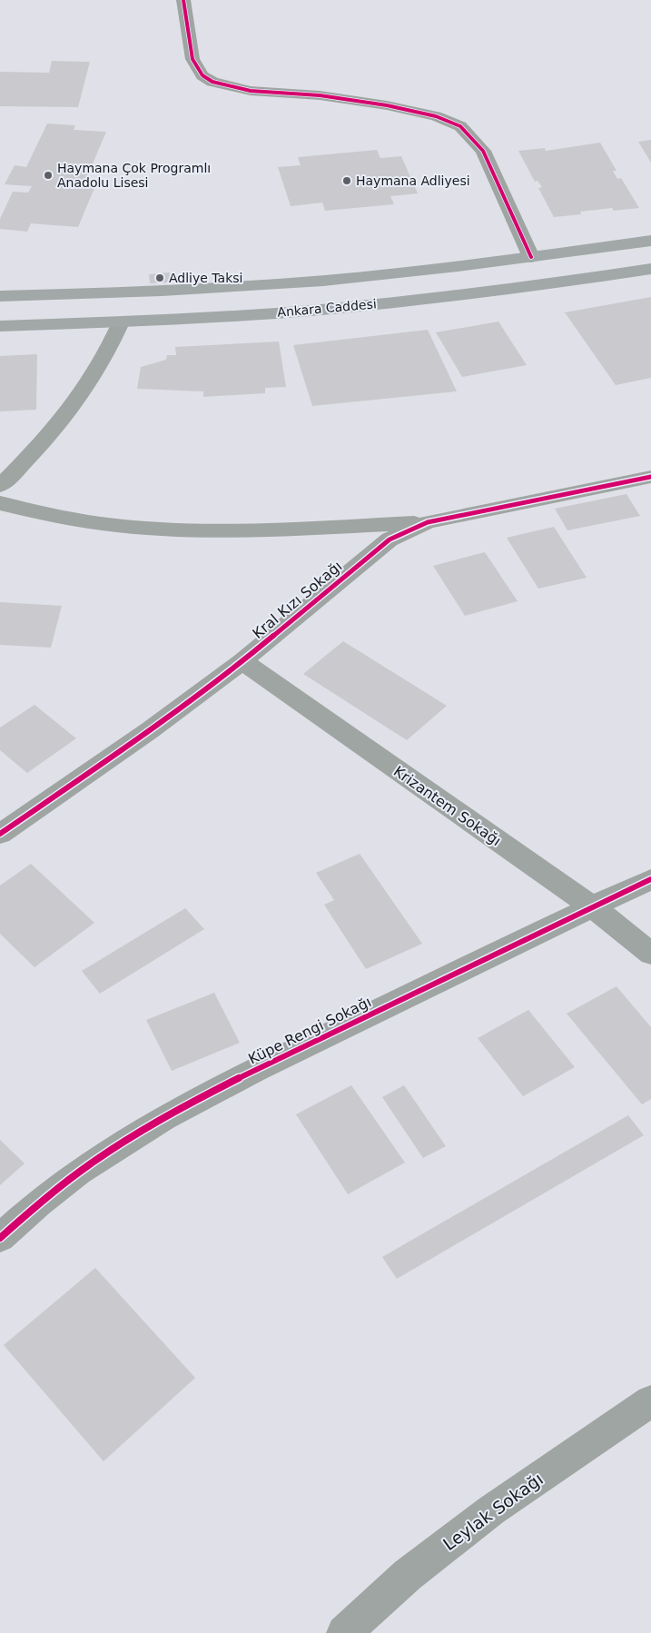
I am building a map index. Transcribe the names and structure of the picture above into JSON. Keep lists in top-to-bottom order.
{
  "streets": {
    "main road": ["Ankara Caddesi"],
    "street": [
      "Kral Kızı Sokağı",
      "Krizantem Sokağı",
      "Küpe Rengi Sokağı",
      "Leylak Sokağı"
    ]
  },
  "crossings": [
    ["Kral Kızı Sokağı", "Krizantem Sokağı"],
    ["Krizantem Sokağı", "Küpe Rengi Sokağı"]
  ],
  "places": ["Haymana Çok Programlı Anadolu Lisesi", "Haymana Adliyesi", "Adliye Taksi"]
}
